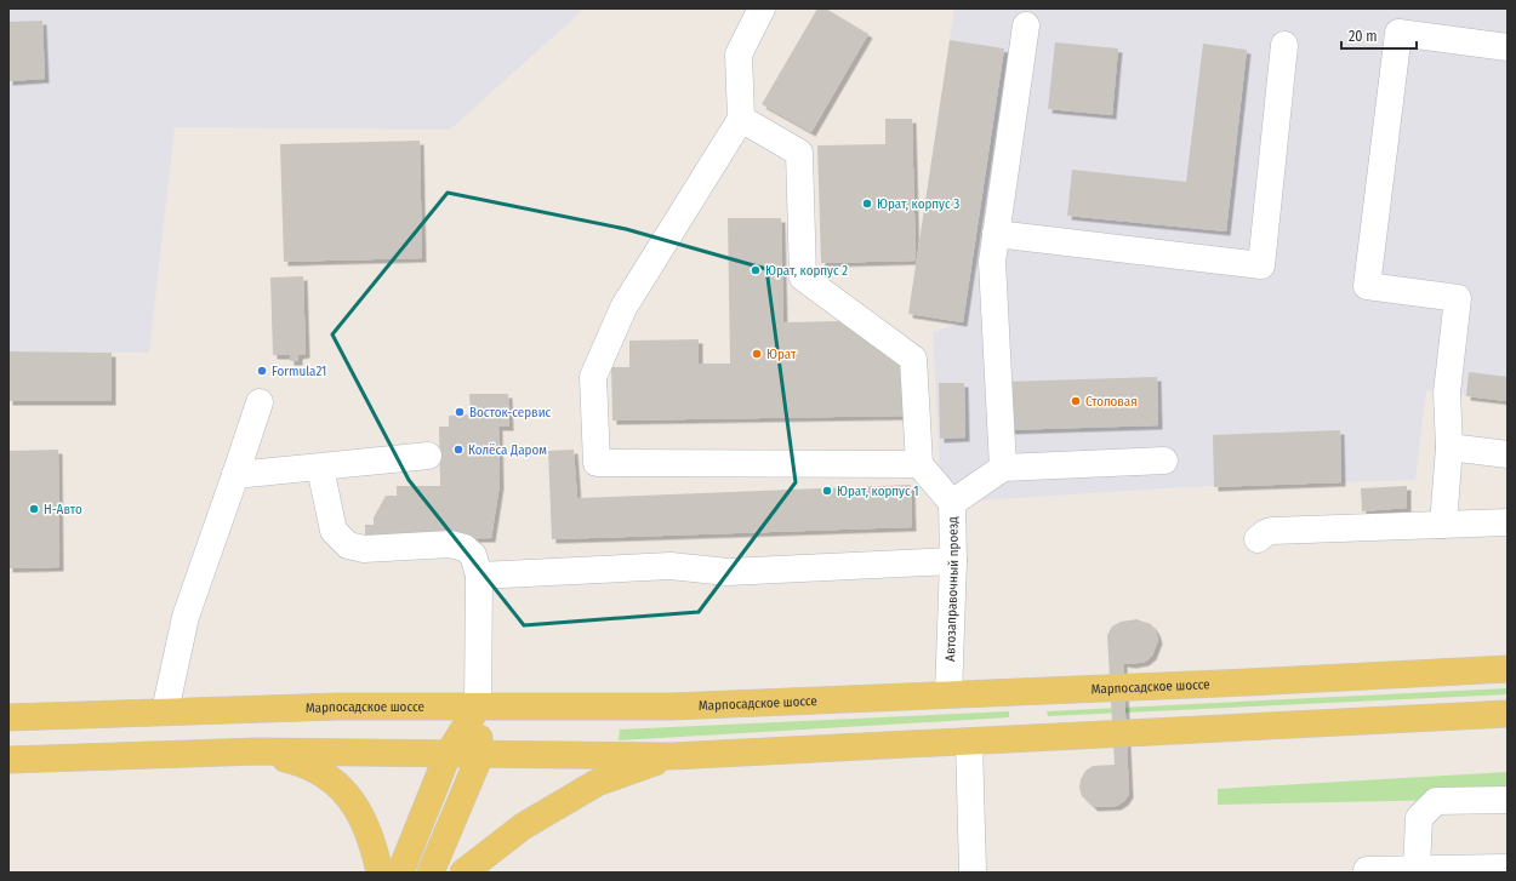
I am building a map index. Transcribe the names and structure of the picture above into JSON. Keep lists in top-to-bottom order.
{
  "streets": {
    "main road": ["Марпосадское шоссе"],
    "street": ["Автозаправочный проезд"]
  },
  "crossings": [
    ["Автозаправочный проезд", "Марпосадское шоссе"]
  ],
  "places": [
    "Юрат, корпус 3",
    "Юрат, корпус 2",
    "Юрат",
    "Formula21",
    "Столовая",
    "Восток-сервис",
    "Колёса Даром",
    "Юрат, корпус 1",
    "Н-Авто"
  ],
  "scale_bar": "20 m"
}
